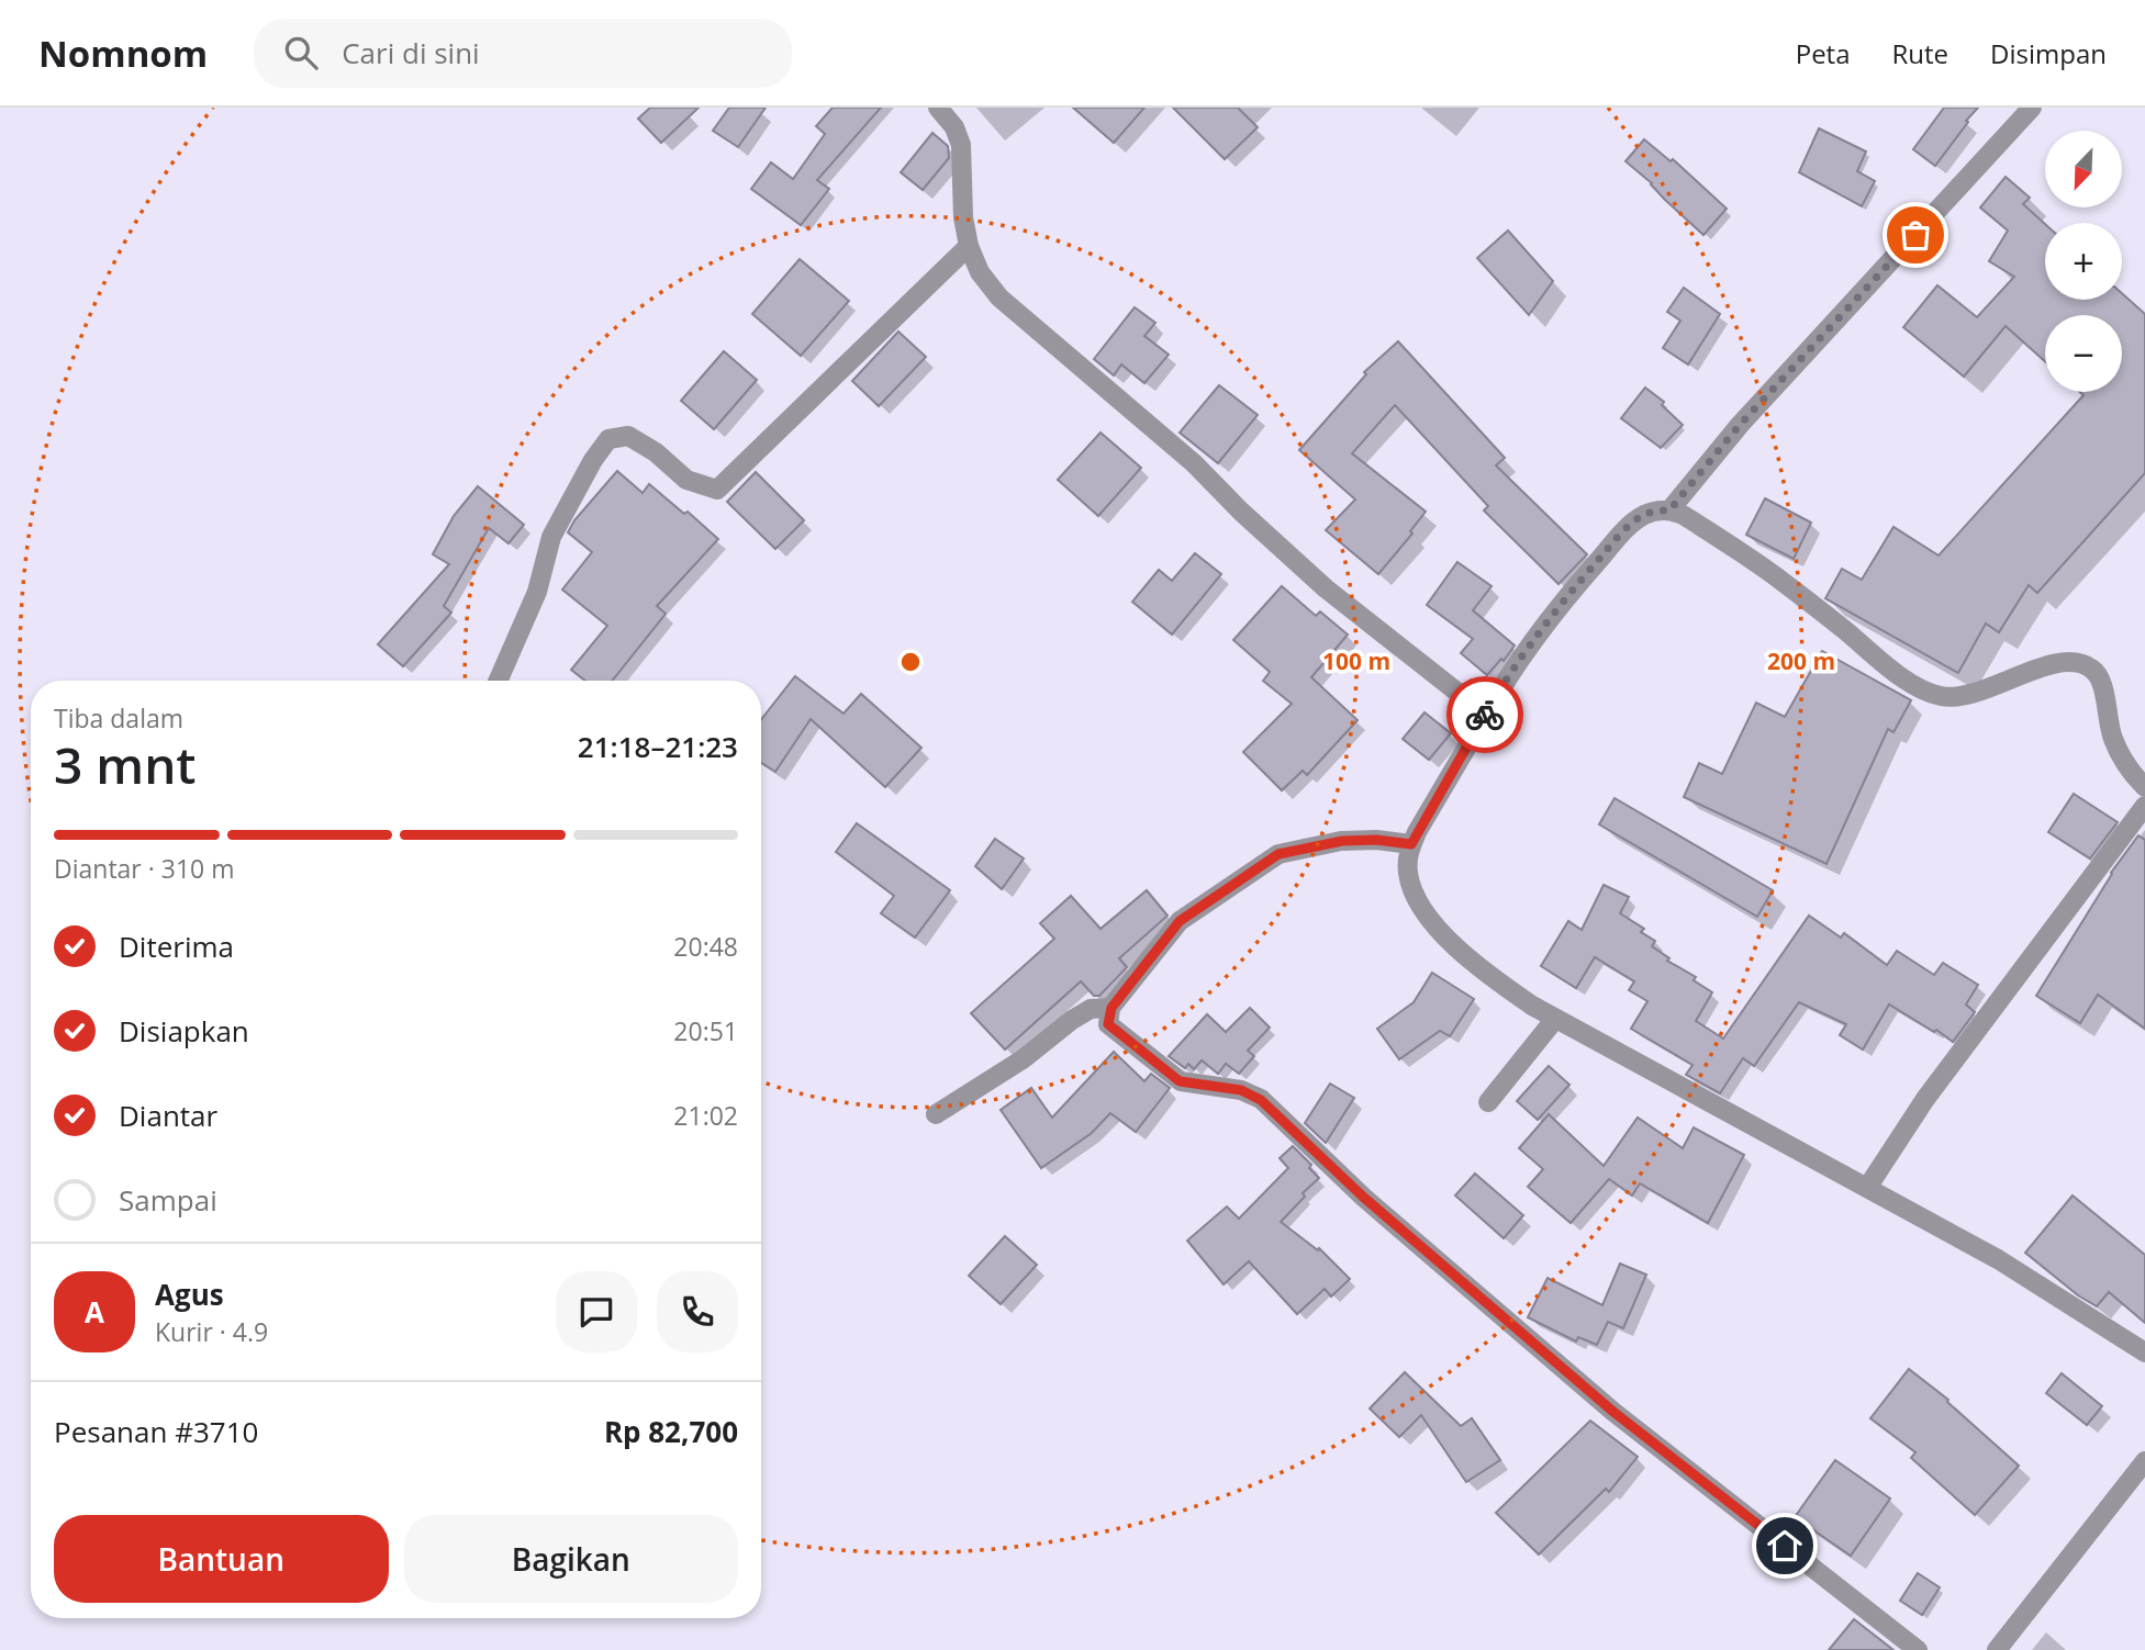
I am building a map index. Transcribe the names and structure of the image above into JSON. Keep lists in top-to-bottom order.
{
  "north": "bottom left",
  "page": {
    "header": "Nomnom",
    "search": "Cari di sini",
    "nav": ["Peta", "Rute", "Disimpan"],
    "map_buttons": ["+", "−"],
    "heading": ["3 mnt", "Tiba dalam", "21:18–21:23"],
    "panel": [
      "Agus",
      "Kurir · 4.9",
      "Pesanan #3710",
      "Rp 82,700"
    ],
    "bar": "Diantar · 310 m",
    "list": [
      ["Diterima", "20:48"],
      ["Disiapkan", "20:51"],
      ["Diantar", "21:02"],
      "Sampai"
    ],
    "round": "A",
    "buttons": ["Bantuan", "Bagikan"]
  },
  "rings": ["100 m", "200 m"]
}
